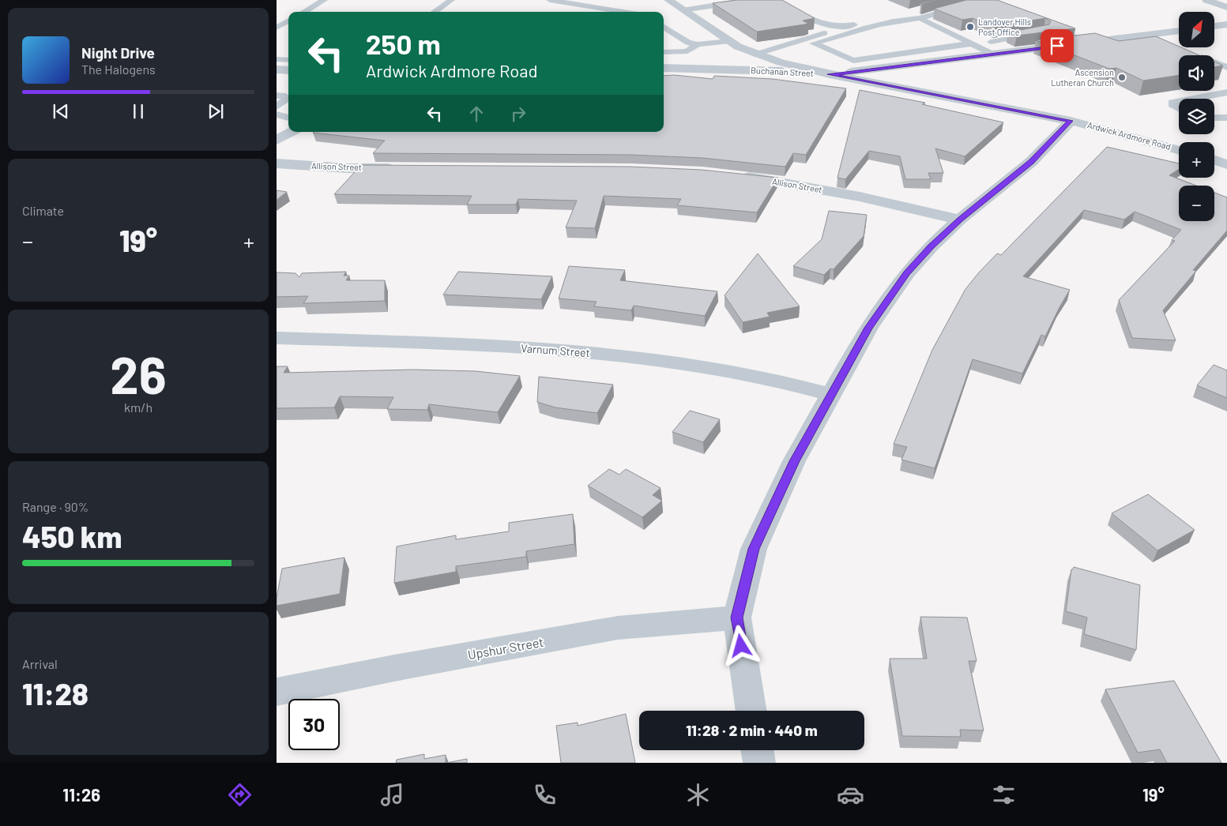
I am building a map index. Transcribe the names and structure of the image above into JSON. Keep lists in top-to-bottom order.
{
  "streets": {
    "street": [
      "Buchanan Street",
      "Ardwick Ardmore Road",
      "Allison Street",
      "Varnum Street",
      "Upshur Street"
    ]
  },
  "crossings": [
    ["Buchanan Street", "Ardwick Ardmore Road"]
  ],
  "places": ["Landover Hills Post Office", "Ascension Lutheran Church"],
  "north": "top right",
  "page": {
    "map_buttons": ["+", "−"],
    "turn": ["250 m", "Ardwick Ardmore Road"],
    "song": ["Night Drive", "The Halogens"],
    "tile": [
      "Climate",
      ["26", "km/h"],
      ["Range · 90%", "450 km"],
      ["Arrival", "11:28"]
    ],
    "heat": ["−", "19°", "+"],
    "limit": "30",
    "trip": "11:28 · 2 min · 440 m",
    "tabs": ["11:26", "19°"]
  }
}
